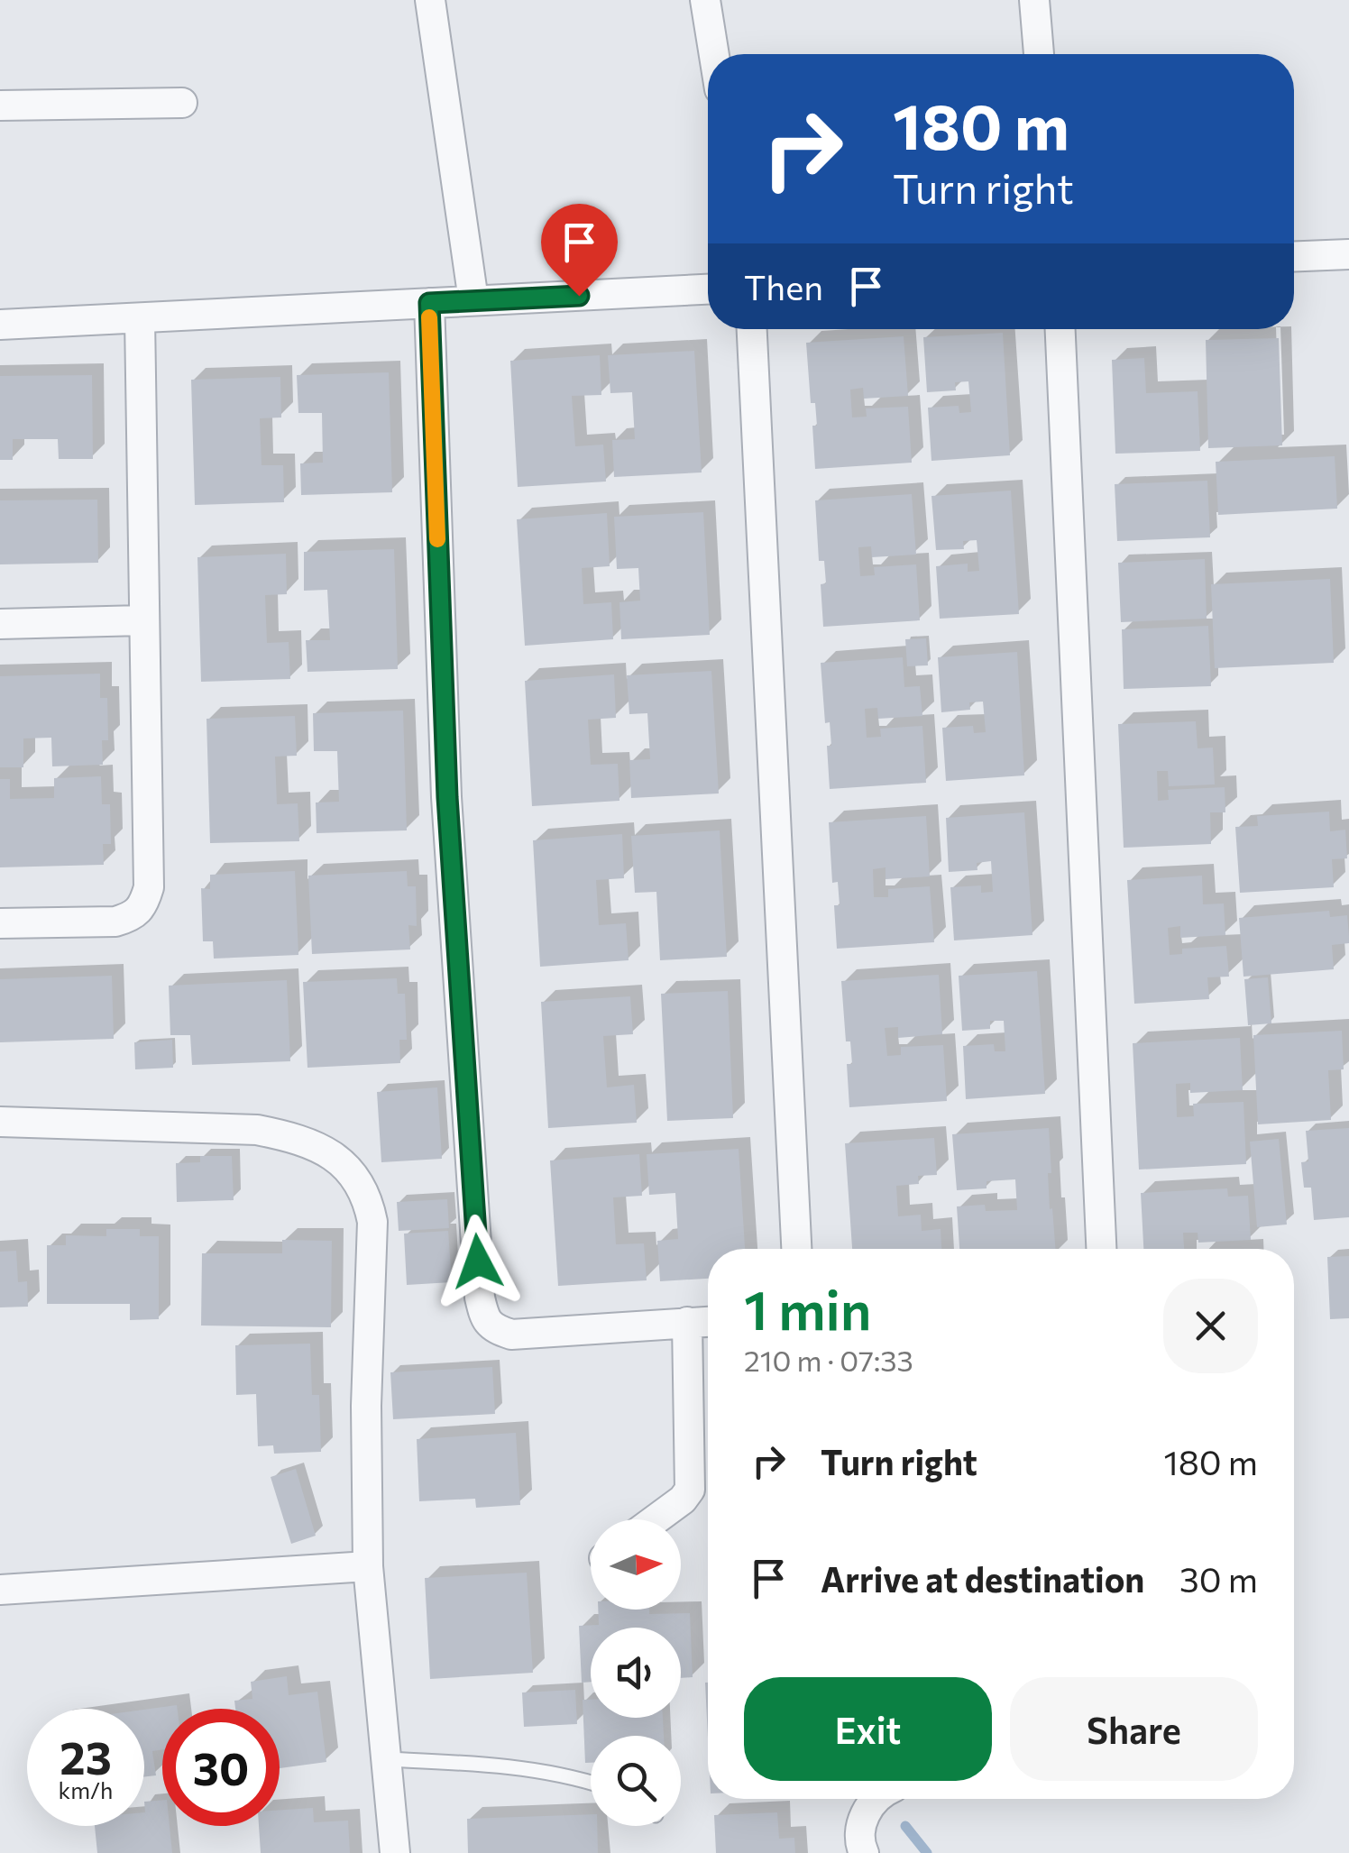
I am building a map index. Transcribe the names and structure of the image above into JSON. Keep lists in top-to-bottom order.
{
  "north": "right",
  "page": {
    "turn": ["180 m", "Turn right"],
    "then": "Then",
    "heading": ["1 min", "210 m · 07:33"],
    "list": [
      {
        "name": "Turn right",
        "value": "180 m"
      },
      {
        "name": "Arrive at destination",
        "value": "30 m"
      }
    ],
    "buttons": ["Exit", "Share"],
    "speed": "23 km/h",
    "limit": "30"
  }
}
